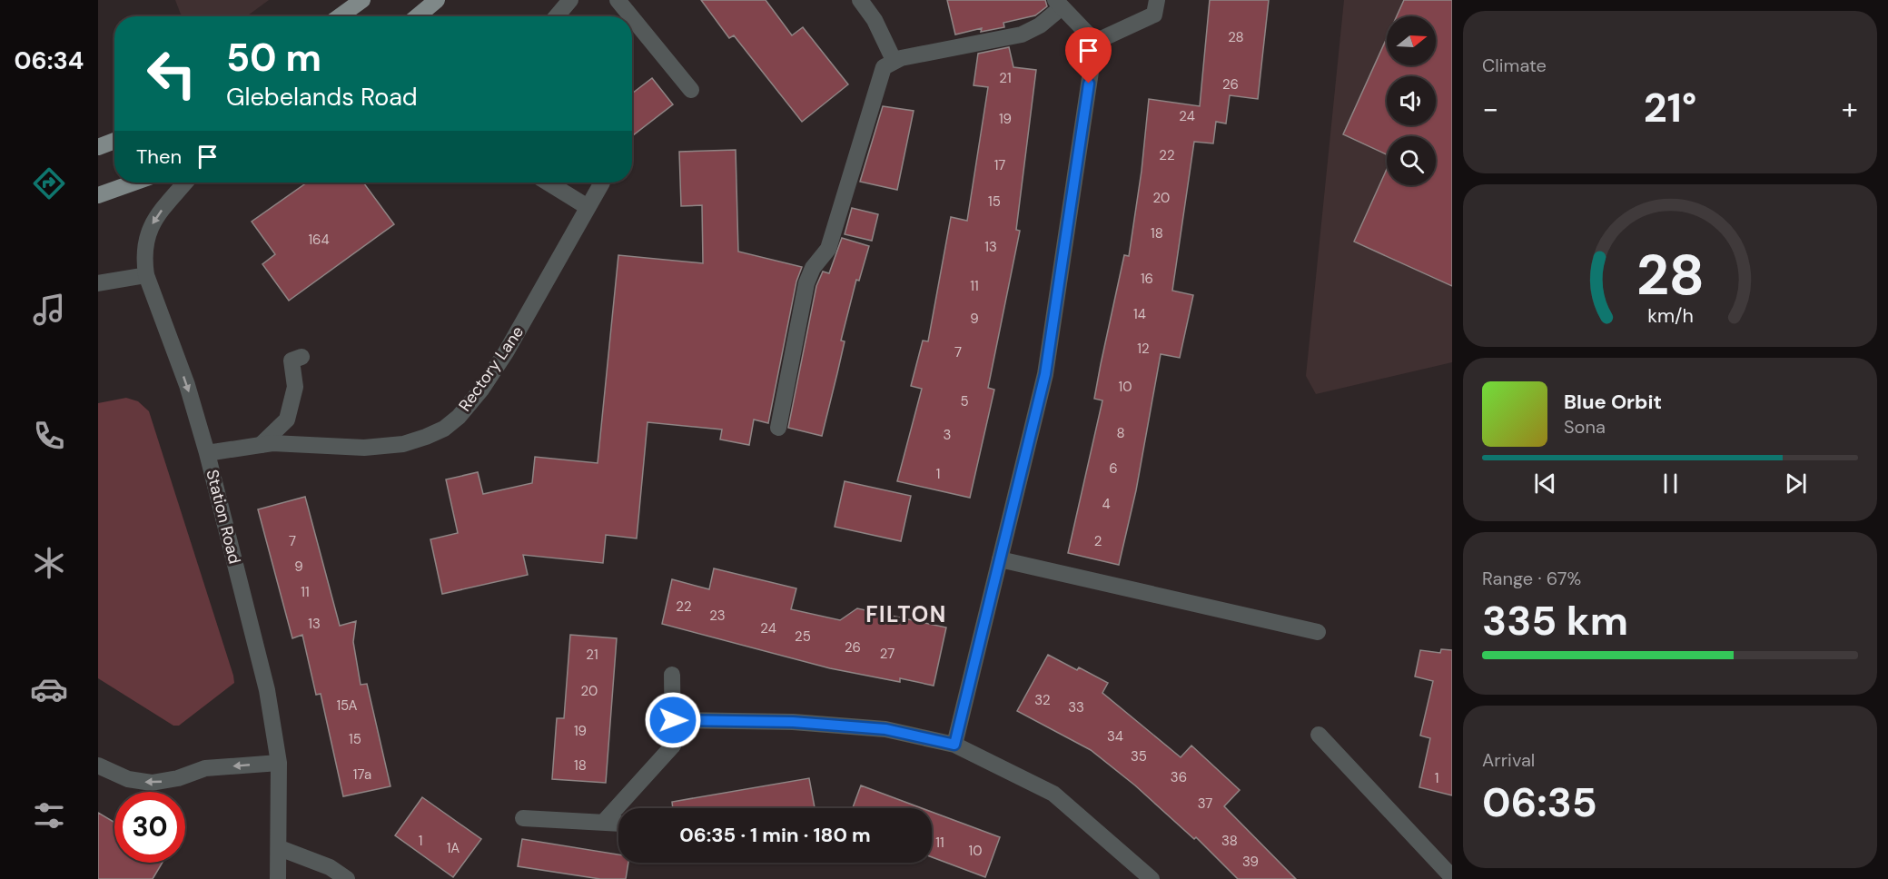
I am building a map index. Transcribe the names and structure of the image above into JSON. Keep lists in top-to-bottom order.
{
  "streets": {
    "street": ["Rectory Lane", "Station Road"]
  },
  "crossings": [
    ["Rectory Lane", "Station Road"]
  ],
  "one_way": ["Station Road"],
  "districts": ["FILTON"],
  "house_numbers": [
    "28",
    "21",
    "26",
    "24",
    "19",
    "22",
    "17",
    "20",
    "15",
    "18",
    "164",
    "13",
    "16",
    "11",
    "14",
    "9",
    "12",
    "7",
    "10",
    "5",
    "8",
    "3",
    "6",
    "1",
    "4",
    "7",
    "2",
    "9",
    "11",
    "22",
    "23",
    "13",
    "24",
    "25",
    "26",
    "27",
    "21",
    "20",
    "32",
    "15A",
    "33",
    "19",
    "34",
    "15",
    "35",
    "18",
    "17a",
    "36",
    "1",
    "37",
    "1",
    "38",
    "11",
    "1A",
    "10",
    "39"
  ],
  "north": "right",
  "page": {
    "tabs": "06:34",
    "tile": [
      "Climate",
      ["Range · 67%", "335 km"],
      ["Arrival", "06:35"]
    ],
    "turn": ["50 m", "Glebelands Road"],
    "heat": ["−", "21°", "+"],
    "then": "Then",
    "song": ["Blue Orbit", "Sona"],
    "limit": "30",
    "trip": "06:35 · 1 min · 180 m",
    "gauge": ["28", "km/h"]
  }
}
